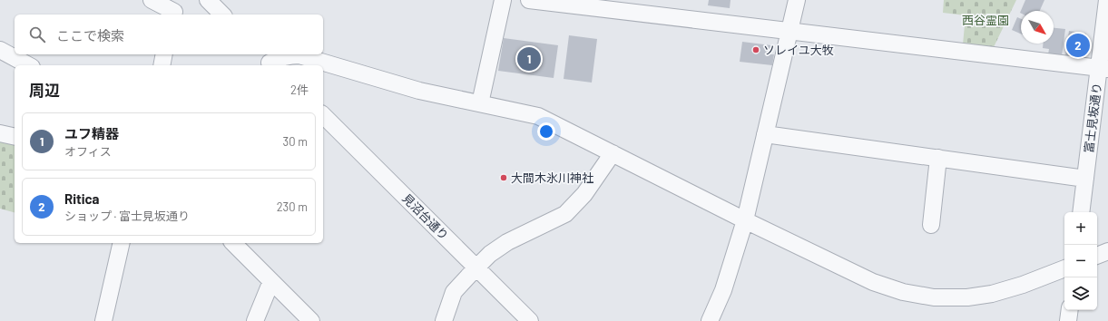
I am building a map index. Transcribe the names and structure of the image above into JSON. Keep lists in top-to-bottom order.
{
  "streets": {
    "street": ["富士見坂通り", "見沼台通り"]
  },
  "parks": ["西谷霊園"],
  "places": ["ソレイユ大牧", "大間木氷川神社"],
  "north": "bottom right",
  "page": {
    "search": "ここで検索",
    "pins": ["2", "1"],
    "heading": ["周辺", "2件"],
    "list": [
      {
        "mark": "1",
        "name": "ユフ精器",
        "note": "オフィス",
        "value": "30 m"
      },
      {
        "mark": "2",
        "name": "Ritica",
        "note": "ショップ · 富士見坂通り",
        "value": "230 m"
      }
    ],
    "map_buttons": ["+", "−"]
  }
}
